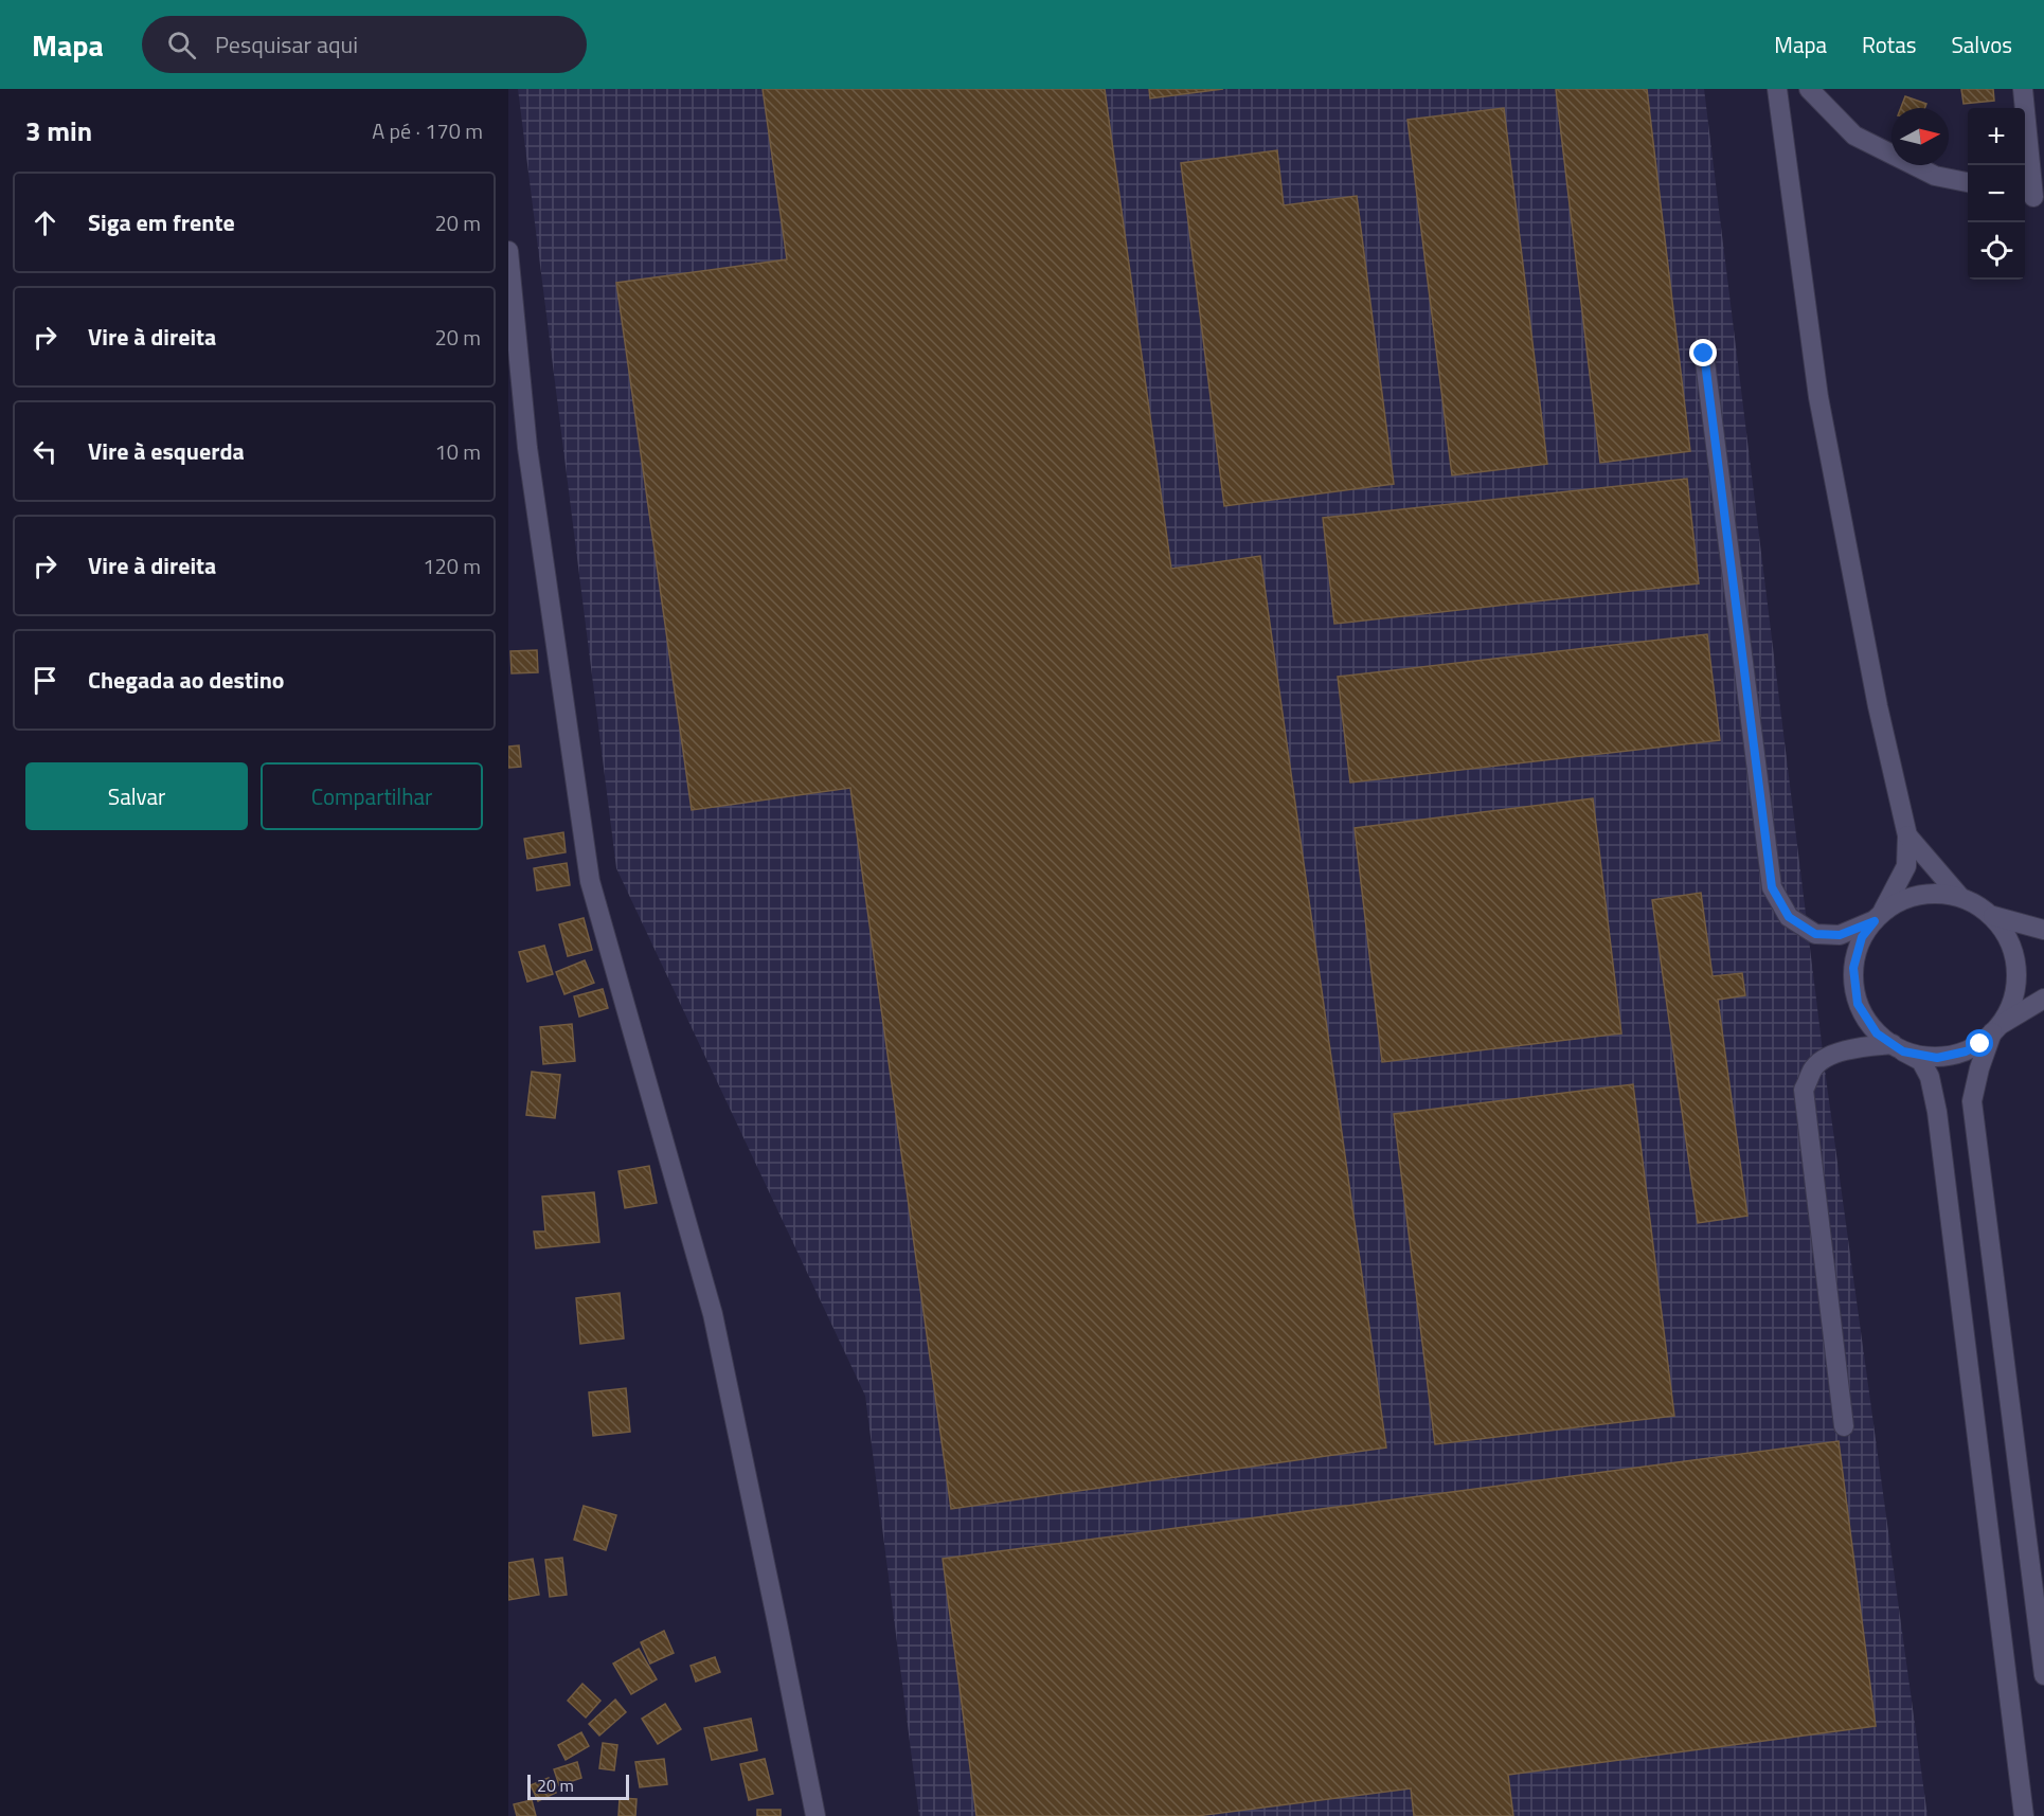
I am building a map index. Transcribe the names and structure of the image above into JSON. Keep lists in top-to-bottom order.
{
  "scale_bar": "20 m",
  "north": "right",
  "page": {
    "header": "Mapa",
    "search": "Pesquisar aqui",
    "nav": ["Mapa", "Rotas", "Salvos"],
    "heading": ["3 min", "A pé · 170 m"],
    "map_buttons": ["+", "−"],
    "list": [
      ["Siga em frente", "20 m"],
      ["Vire à direita", "20 m"],
      ["Vire à esquerda", "10 m"],
      ["Vire à direita", "120 m"],
      "Chegada ao destino"
    ],
    "buttons": ["Salvar", "Compartilhar"],
    "scale": "20 m"
  }
}
